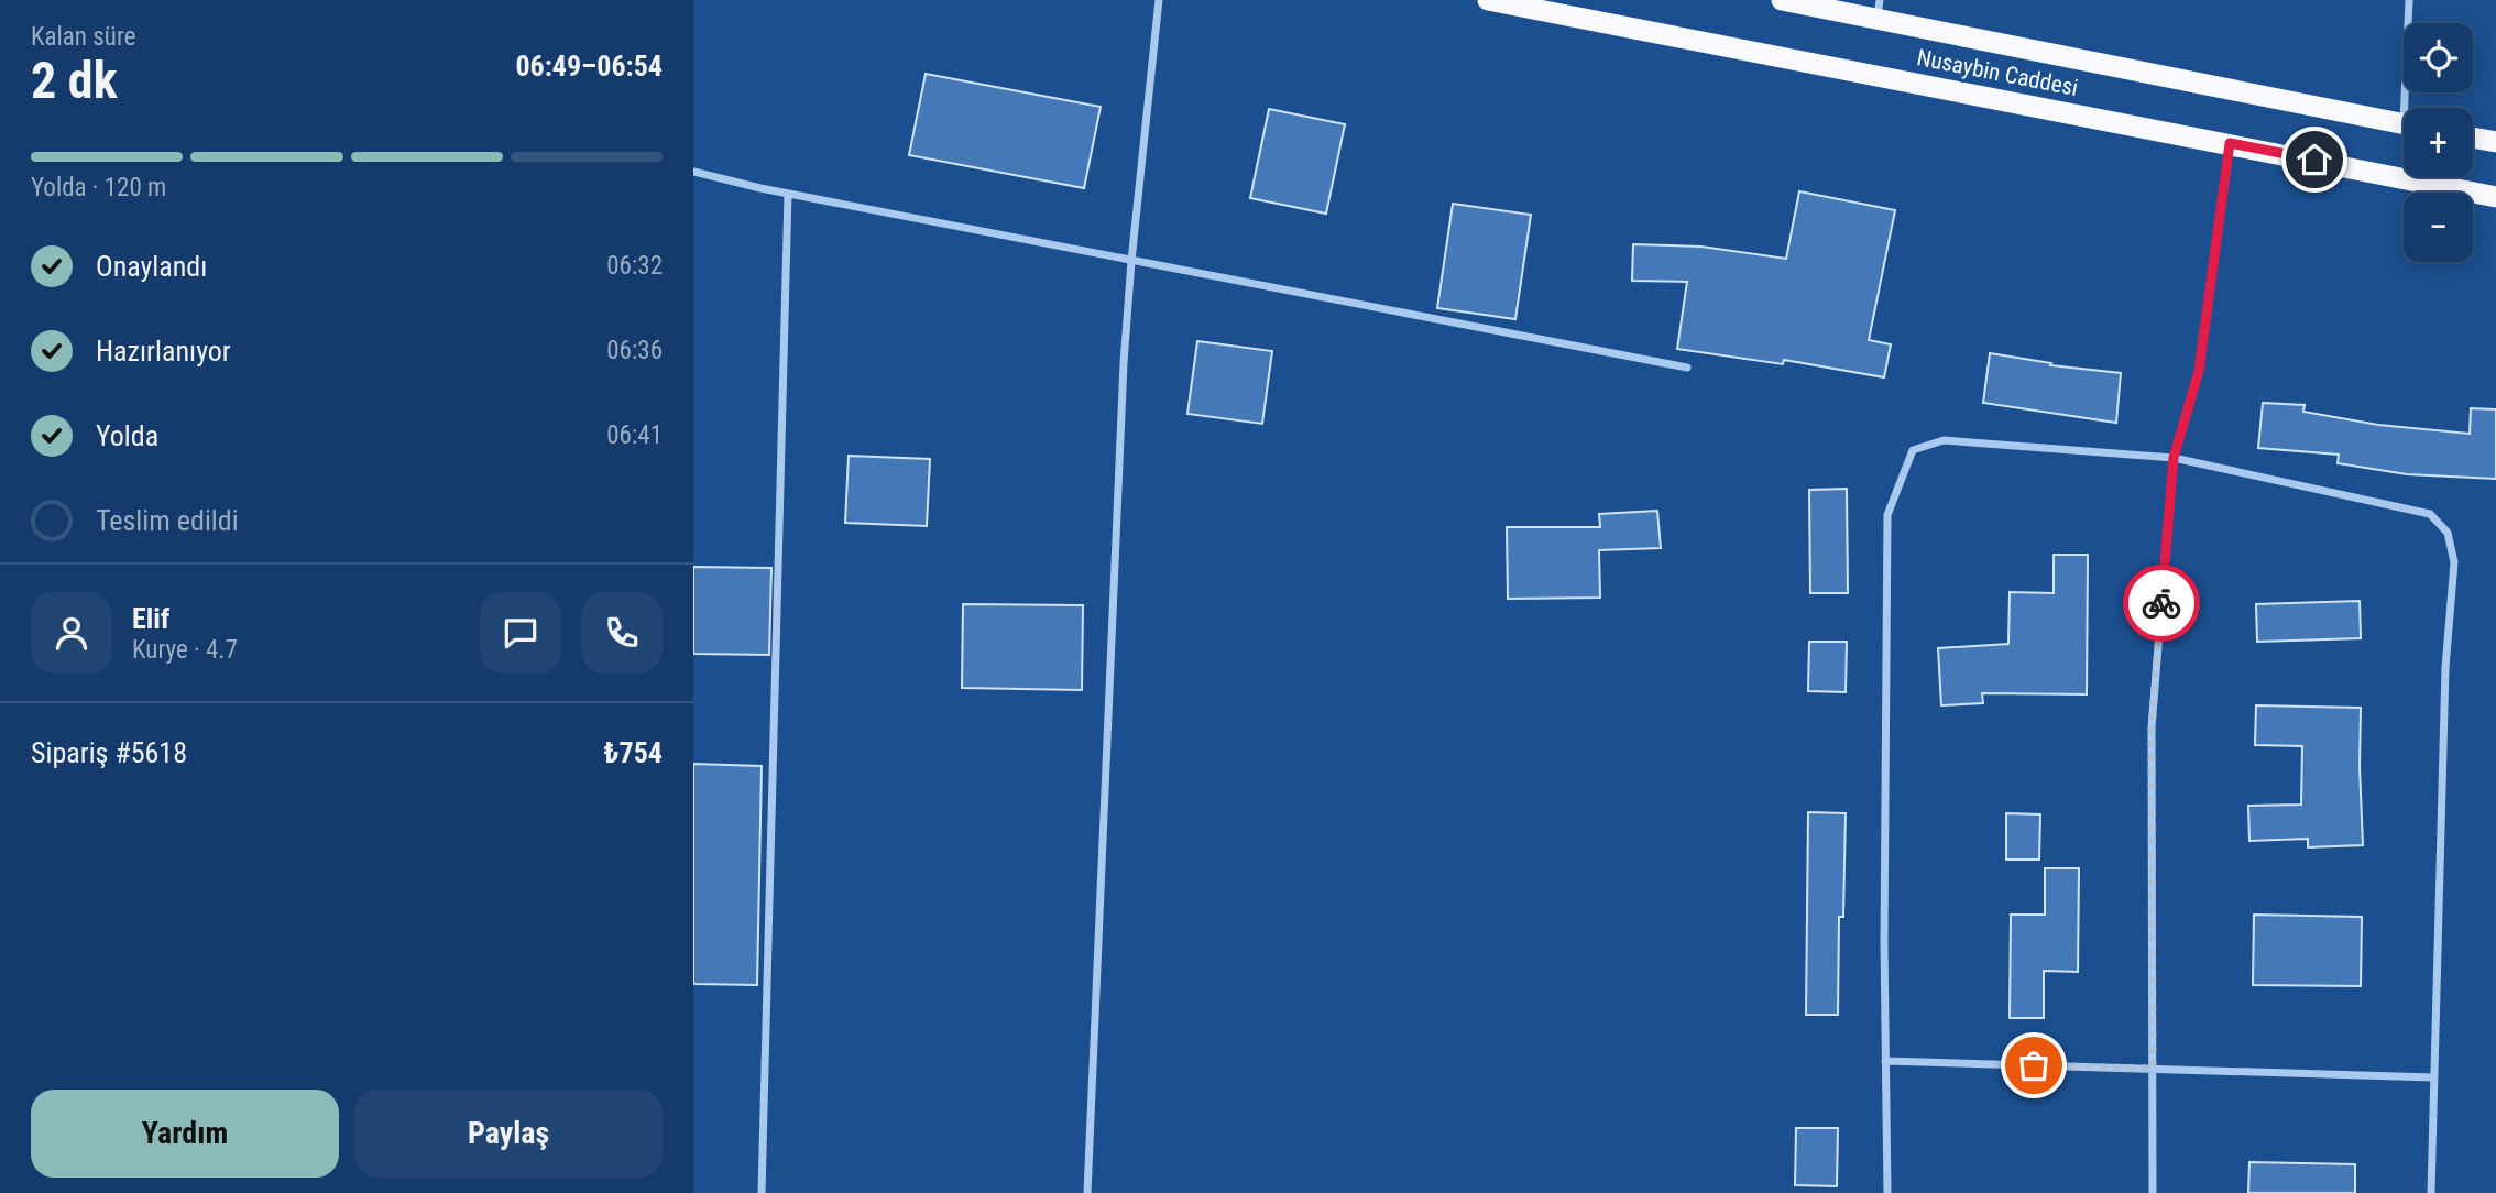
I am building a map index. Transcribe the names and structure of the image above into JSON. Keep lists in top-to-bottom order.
{
  "streets": {
    "highway": ["Nusaybin Caddesi"]
  },
  "page": {
    "heading": ["2 dk", "Kalan süre", "06:49–06:54"],
    "panel": [
      "Elif",
      "Kurye · 4.7",
      "Sipariş #5618",
      "₺754"
    ],
    "map_buttons": ["+", "−"],
    "bar": "Yolda · 120 m",
    "list": [
      ["Onaylandı", "06:32"],
      ["Hazırlanıyor", "06:36"],
      ["Yolda", "06:41"],
      "Teslim edildi"
    ],
    "buttons": ["Yardım", "Paylaş"]
  }
}
